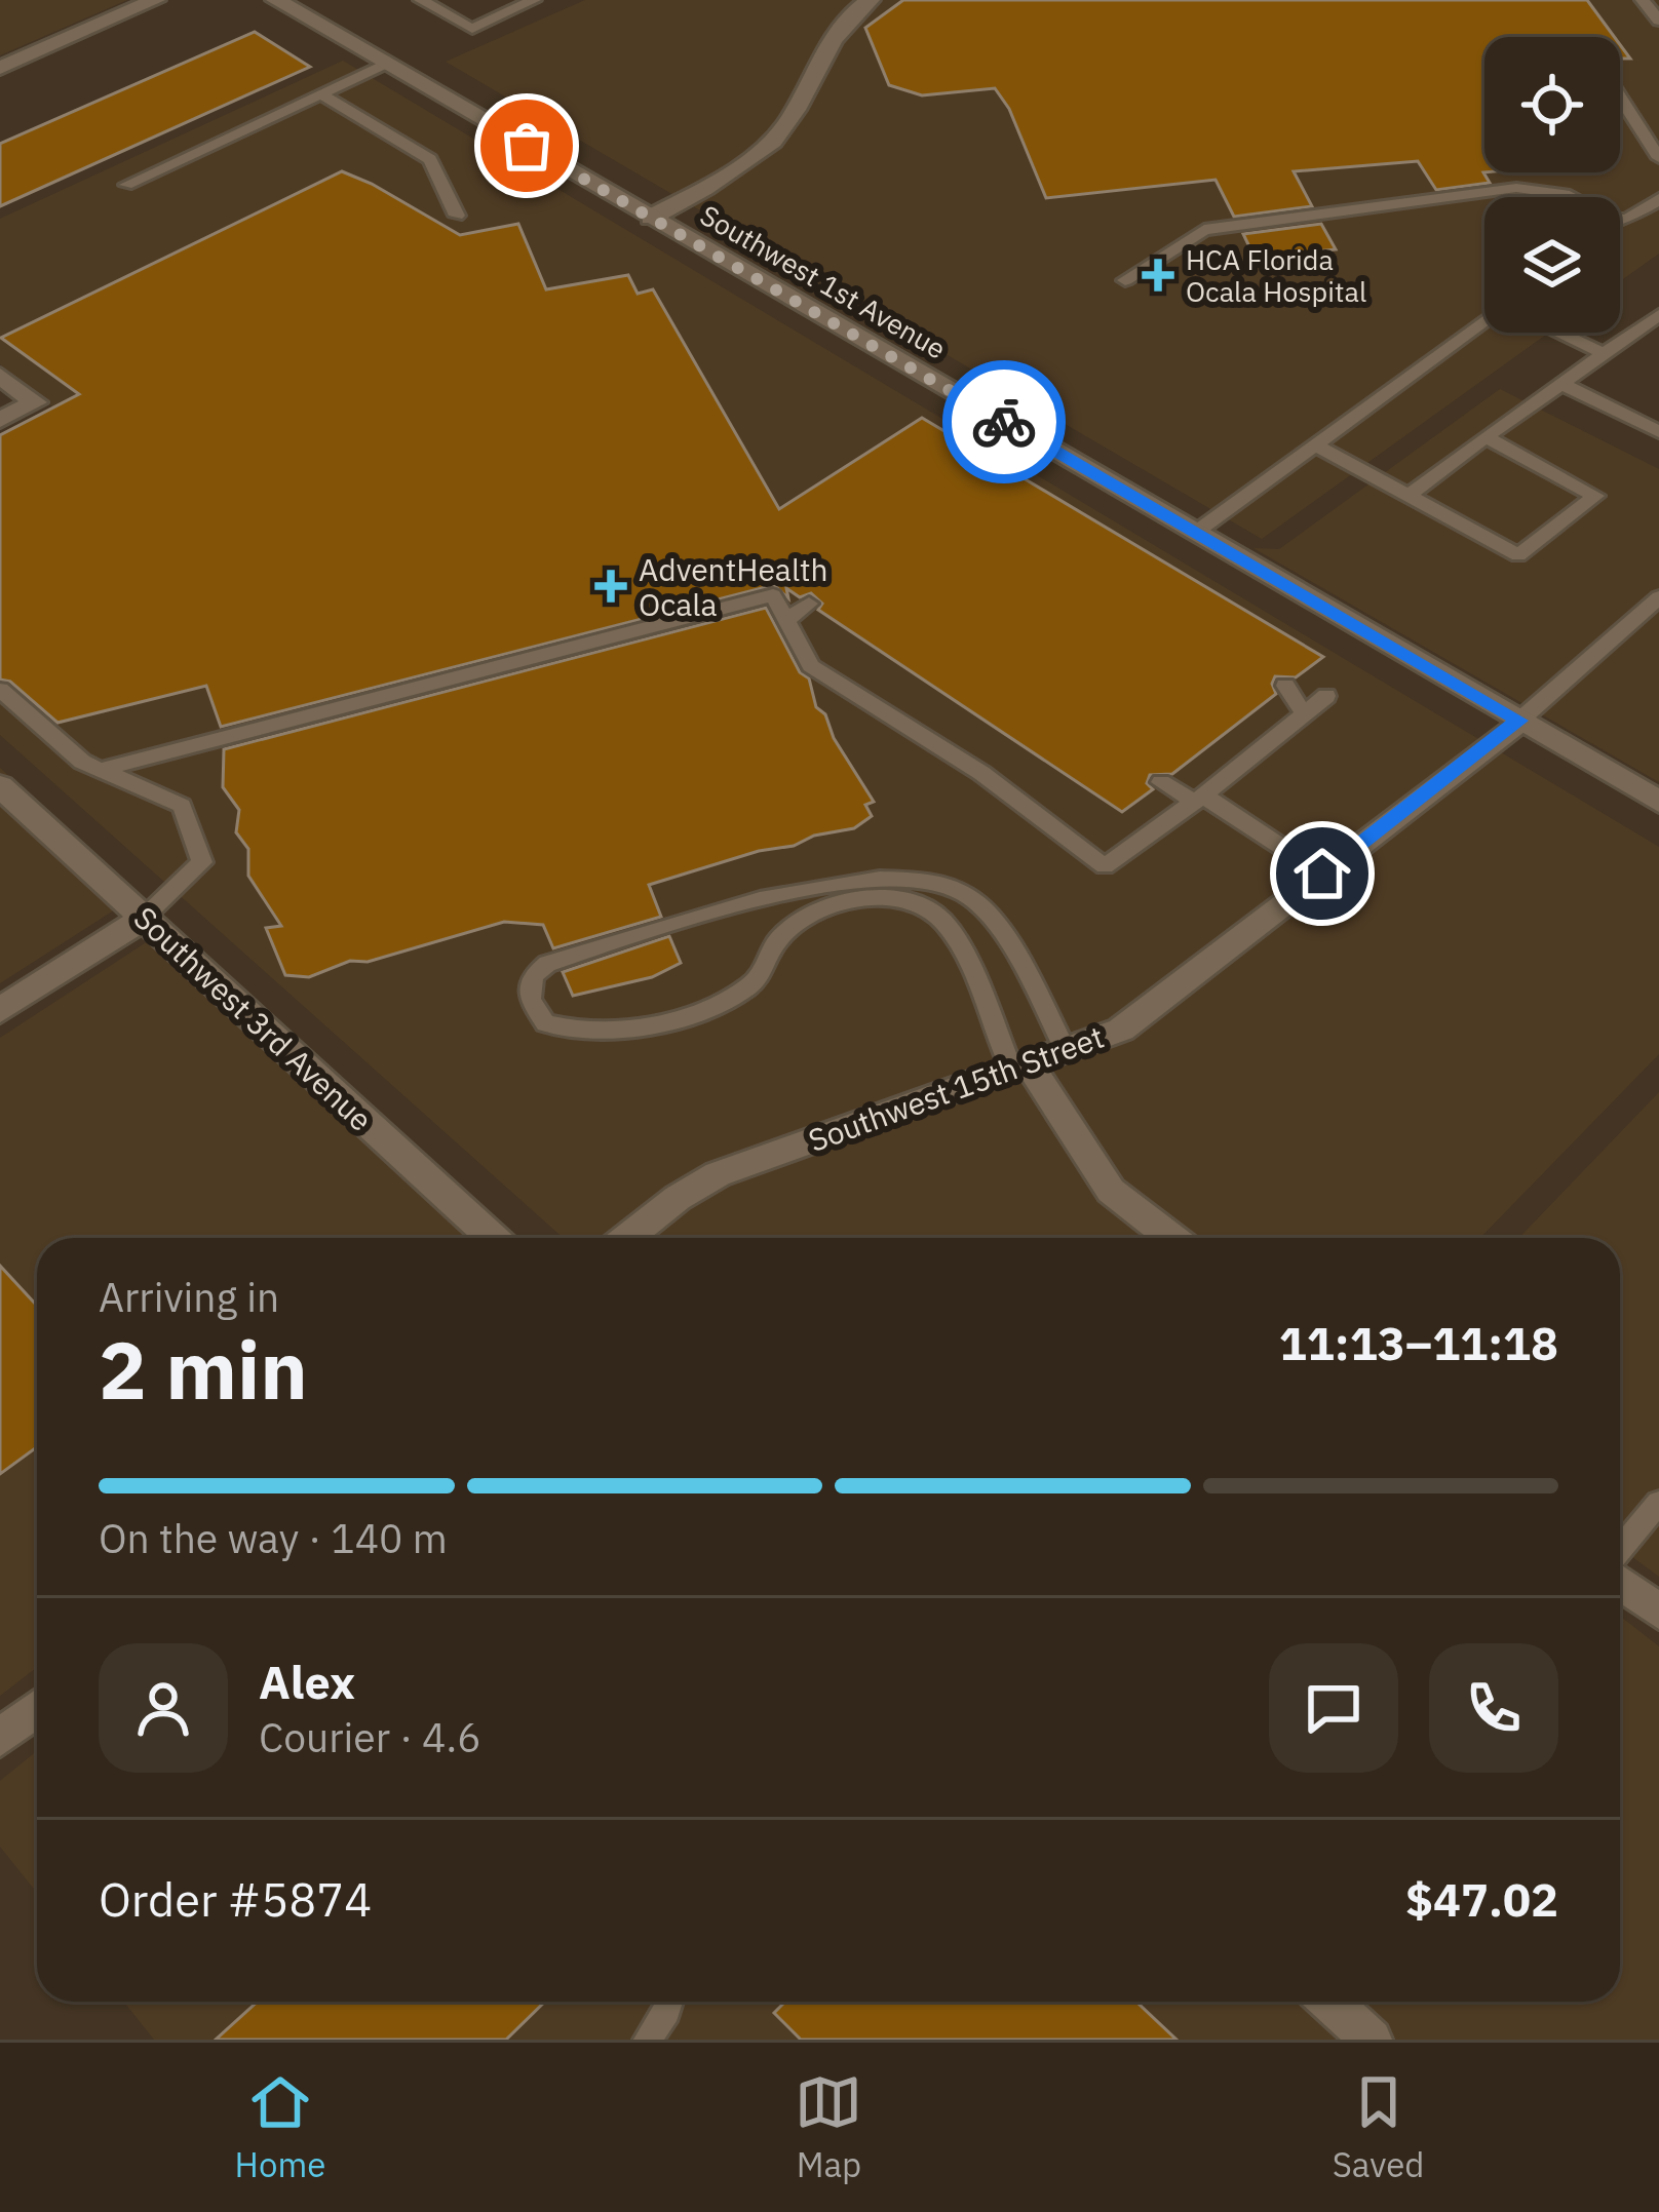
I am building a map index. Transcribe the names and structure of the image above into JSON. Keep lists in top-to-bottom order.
{
  "streets": {
    "street": ["Southwest 1st Avenue", "Southwest 3rd Avenue", "Southwest 15th Street"]
  },
  "crossings": [
    ["Southwest 1st Avenue", "Southwest 15th Street"]
  ],
  "places": {
    "health": ["HCA Florida Ocala Hospital", "AdventHealth Ocala"]
  },
  "page": {
    "heading": ["2 min", "Arriving in", "11:13–11:18"],
    "panel": [
      "Alex",
      "Courier · 4.6",
      "Order #5874",
      "$47.02"
    ],
    "bar": "On the way · 140 m",
    "tabs": ["Home", "Map", "Saved"]
  }
}
